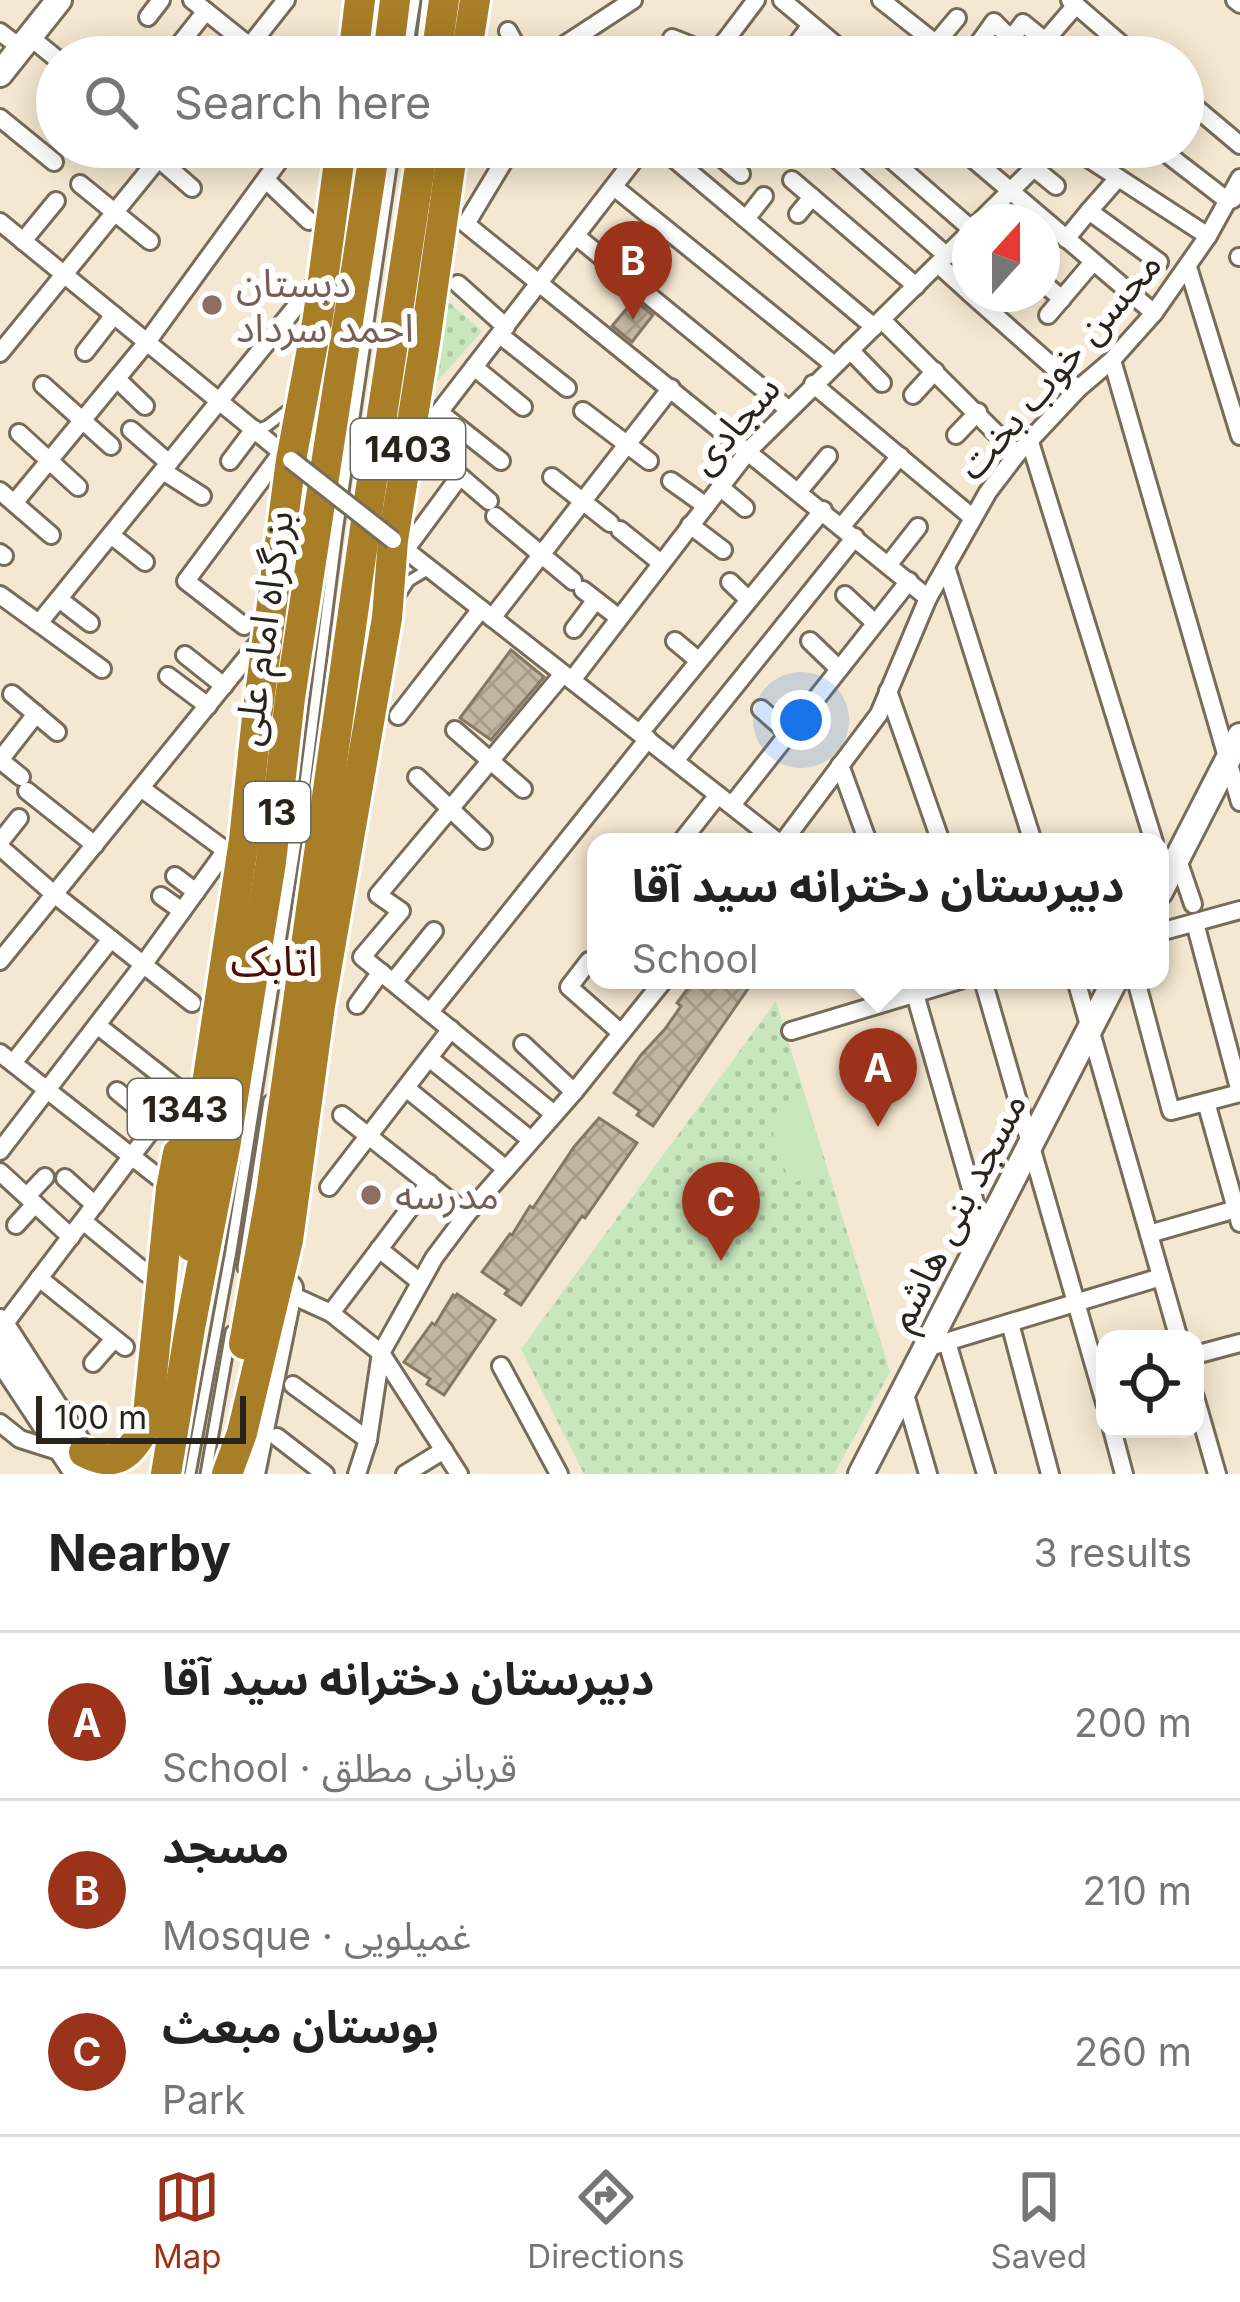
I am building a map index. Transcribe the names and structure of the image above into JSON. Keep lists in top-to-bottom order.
{
  "streets": {
    "highway": [
      "1403",
      "بزرگراه امام علی",
      "13",
      "1343"
    ],
    "main road": ["مسجد بنی هاشم"],
    "street": ["محسن خوب بخت", "سجادی"]
  },
  "crossings": [
    ["1403", "1343"],
    ["بزرگراه امام علی", "1343"]
  ],
  "districts": ["اتابک"],
  "places": ["دبستان احمد سرداد", "مدرسه"],
  "scale_bar": "100 m",
  "north": "top",
  "page": {
    "search": "Search here",
    "pins": ["B", "A", "C"],
    "popup": ["دبیرستان دخترانه سید آقا", "School"],
    "scale": "100 m",
    "heading": ["Nearby", "3 results"],
    "list": [
      {
        "mark": "A",
        "name": "دبیرستان دخترانه سید آقا",
        "note": "School · قربانی مطلق",
        "value": "200 m"
      },
      {
        "mark": "B",
        "name": "مسجد",
        "note": "Mosque · غمیلویی",
        "value": "210 m"
      },
      {
        "mark": "C",
        "name": "بوستان مبعث",
        "note": "Park",
        "value": "260 m"
      }
    ],
    "nav": ["Map", "Directions", "Saved"]
  }
}
